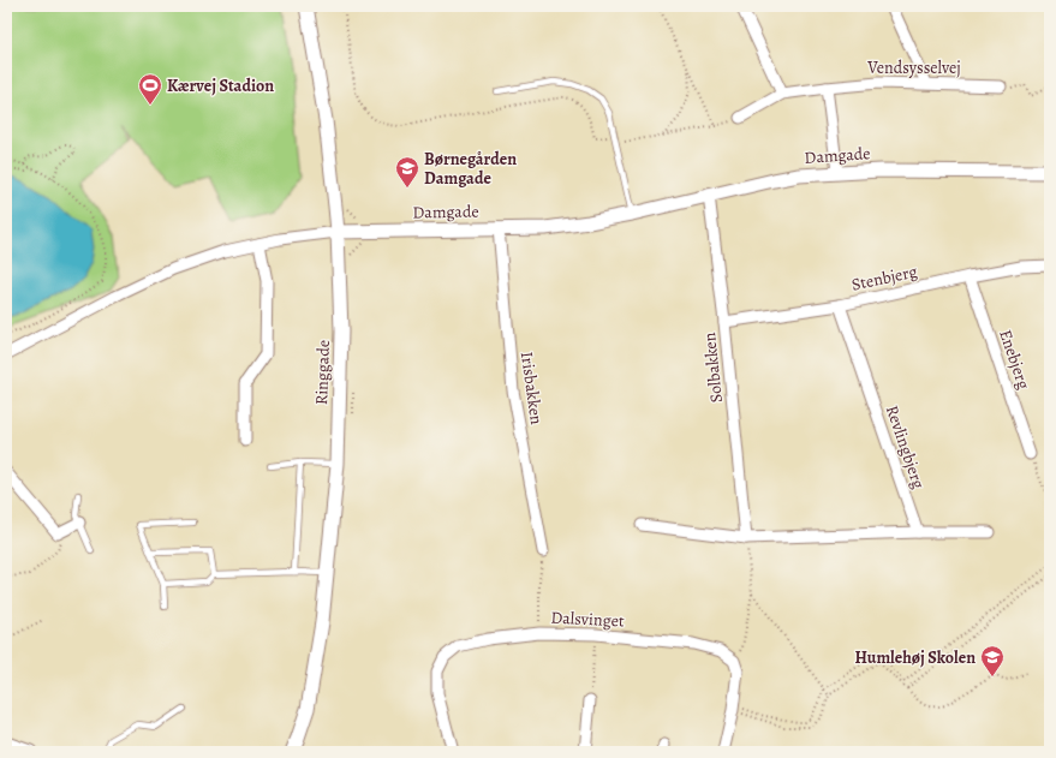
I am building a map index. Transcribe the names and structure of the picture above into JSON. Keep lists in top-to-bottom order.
{
  "streets": {
    "street": [
      "Vendsysselvej",
      "Damgade",
      "Stenbjerg",
      "Enebjerg",
      "Solbakken",
      "Ringgade",
      "Irisbakken",
      "Revlingbjerg",
      "Dalsvinget"
    ]
  },
  "crossings": [
    ["Damgade", "Solbakken"],
    ["Damgade", "Ringgade"],
    ["Damgade", "Irisbakken"],
    ["Stenbjerg", "Enebjerg"],
    ["Stenbjerg", "Solbakken"],
    ["Stenbjerg", "Revlingbjerg"]
  ],
  "places": {
    "sports": ["Kærvej Stadion"],
    "school or university": ["Børnegården Damgade", "Humlehøj Skolen"]
  }
}
